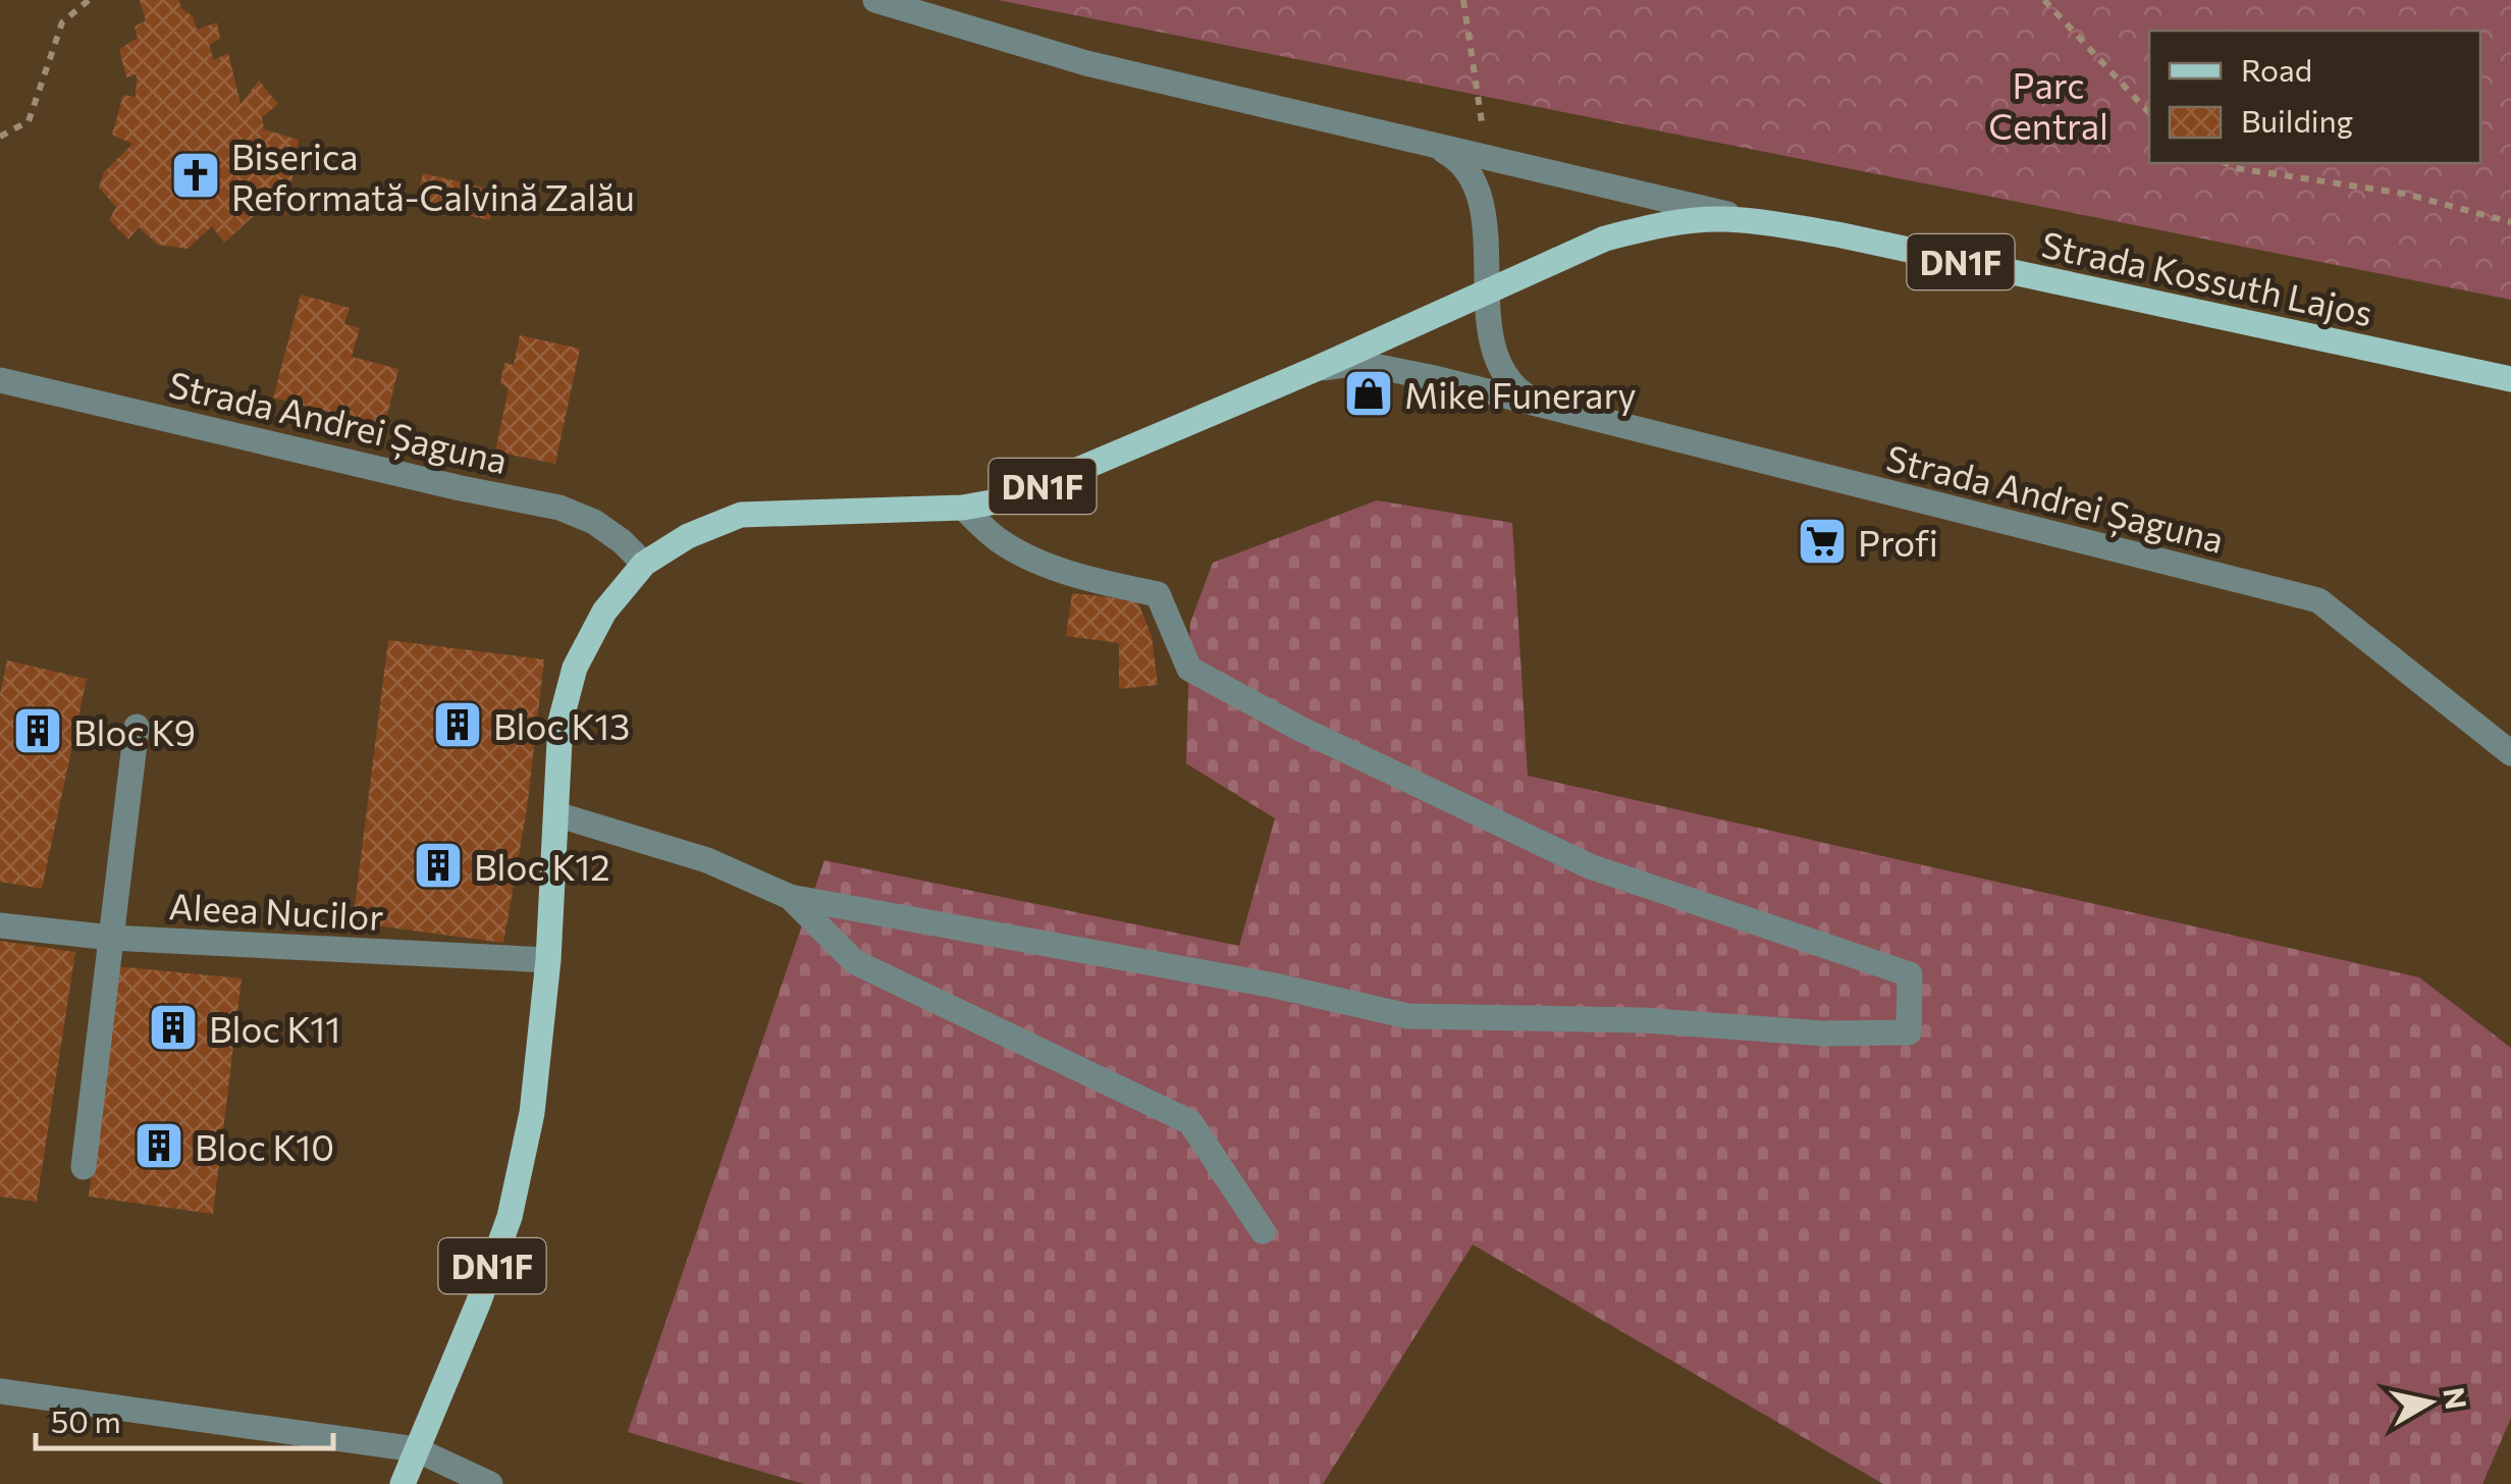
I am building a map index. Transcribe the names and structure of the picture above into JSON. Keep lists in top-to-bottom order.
{
  "streets": {
    "main road": ["DN1F", "Strada Kossuth Lajos"],
    "street": ["Strada Andrei Șaguna", "Aleea Nucilor"]
  },
  "crossings": [
    ["DN1F", "Strada Kossuth Lajos"],
    ["DN1F", "Strada Andrei Șaguna"],
    ["DN1F", "Aleea Nucilor"],
    ["Strada Kossuth Lajos", "Strada Andrei Șaguna"]
  ],
  "parks": ["Parc Central"],
  "places": {
    "church": ["Biserica Reformată-Calvină Zalău"],
    "shop": ["Mike Funerary"],
    "supermarket": ["Profi"],
    "building": [
      "Bloc K13",
      "Bloc K9",
      "Bloc K12",
      "Bloc K11",
      "Bloc K10"
    ]
  },
  "legend": ["Road", "Building"],
  "scale_bar": "50 m",
  "north": "right"
}
